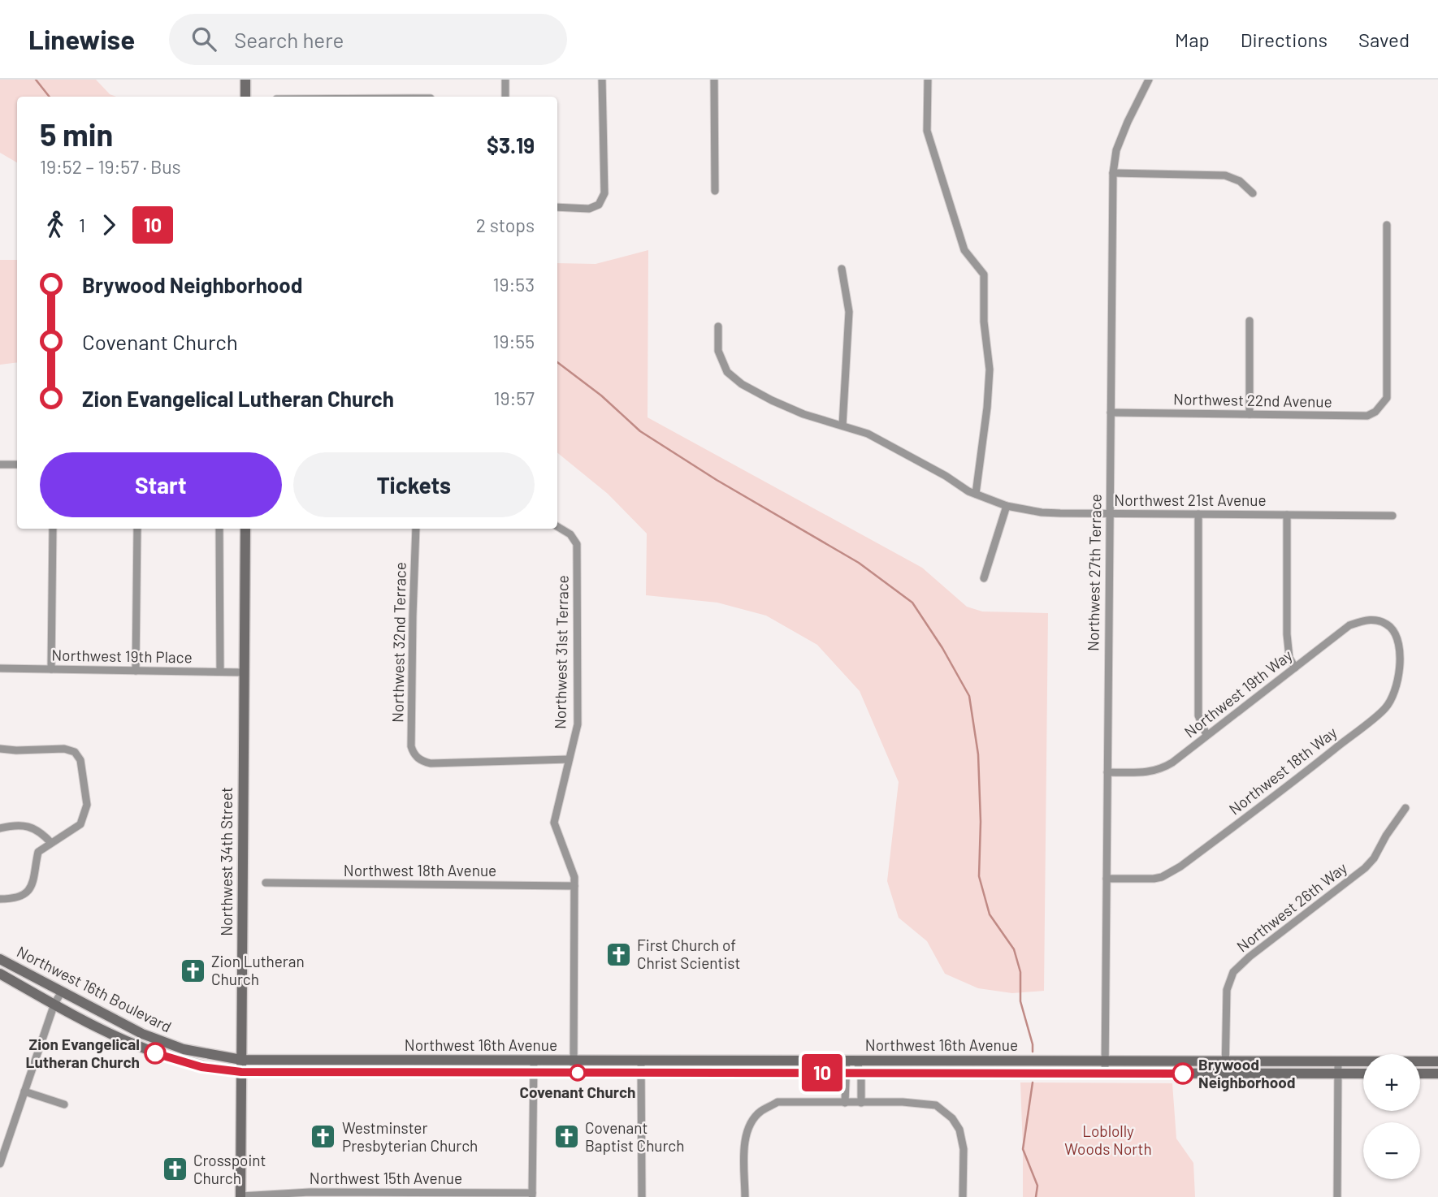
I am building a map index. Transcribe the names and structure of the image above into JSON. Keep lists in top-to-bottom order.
{
  "streets": {
    "main road": ["Northwest 34th Street", "Northwest 16th Boulevard", "Northwest 16th Avenue"],
    "street": [
      "Northwest 22nd Avenue",
      "Northwest 21st Avenue",
      "Northwest 27th Terrace",
      "Northwest 32nd Terrace",
      "Northwest 31st Terrace",
      "Northwest 19th Place",
      "Northwest 19th Way",
      "Northwest 18th Way",
      "Northwest 18th Avenue",
      "Northwest 26th Way",
      "Northwest 15th Avenue"
    ]
  },
  "crossings": [
    ["Northwest 22nd Avenue", "Northwest 27th Terrace"],
    ["Northwest 21st Avenue", "Northwest 27th Terrace"],
    ["Northwest 27th Terrace", "Northwest 19th Way"],
    ["Northwest 27th Terrace", "Northwest 18th Way"],
    ["Northwest 27th Terrace", "Northwest 16th Avenue"],
    ["Northwest 32nd Terrace", "Northwest 31st Terrace"],
    ["Northwest 31st Terrace", "Northwest 18th Avenue"],
    ["Northwest 31st Terrace", "Northwest 16th Avenue"],
    ["Northwest 19th Place", "Northwest 34th Street"],
    ["Northwest 19th Way", "Northwest 18th Way"],
    ["Northwest 34th Street", "Northwest 16th Boulevard"],
    ["Northwest 34th Street", "Northwest 16th Avenue"],
    ["Northwest 34th Street", "Northwest 15th Avenue"],
    ["Northwest 26th Way", "Northwest 16th Avenue"],
    ["Northwest 16th Boulevard", "Northwest 16th Avenue"]
  ],
  "parks": ["Loblolly Woods North"],
  "places": {
    "church": [
      "First Church of Christ Scientist",
      "Zion Lutheran Church",
      "Westminster Presbyterian Church",
      "Covenant Baptist Church",
      "Crosspoint Church"
    ],
    "other": ["Zion Evangelical Lutheran Church", "Covenant Church", "Brywood Neighborhood"]
  },
  "lines": ["bus line 10"],
  "page": {
    "header": "Linewise",
    "search": "Search here",
    "nav": ["Map", "Directions", "Saved"],
    "on_map": "10",
    "heading": ["5 min", "19:52 – 19:57 · Bus", "$3.19"],
    "legs": ["1", "10", "2 stops"],
    "list": [
      {
        "name": "Brywood Neighborhood",
        "value": "19:53"
      },
      {
        "name": "Covenant Church",
        "value": "19:55"
      },
      {
        "name": "Zion Evangelical Lutheran Church",
        "value": "19:57"
      }
    ],
    "buttons": ["Start", "Tickets"],
    "map_buttons": ["+", "−"]
  }
}
